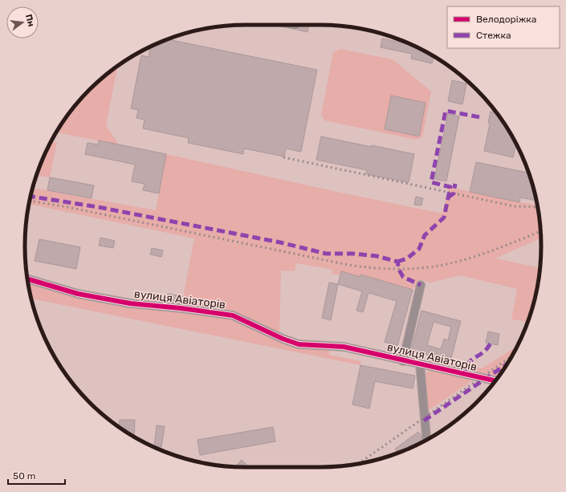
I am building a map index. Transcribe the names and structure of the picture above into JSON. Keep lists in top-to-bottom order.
{
  "streets": {
    "street": ["вулиця Авіаторів"]
  },
  "legend": ["Велодоріжка", "Стежка"],
  "scale_bar": "50 m",
  "north": "right"
}
